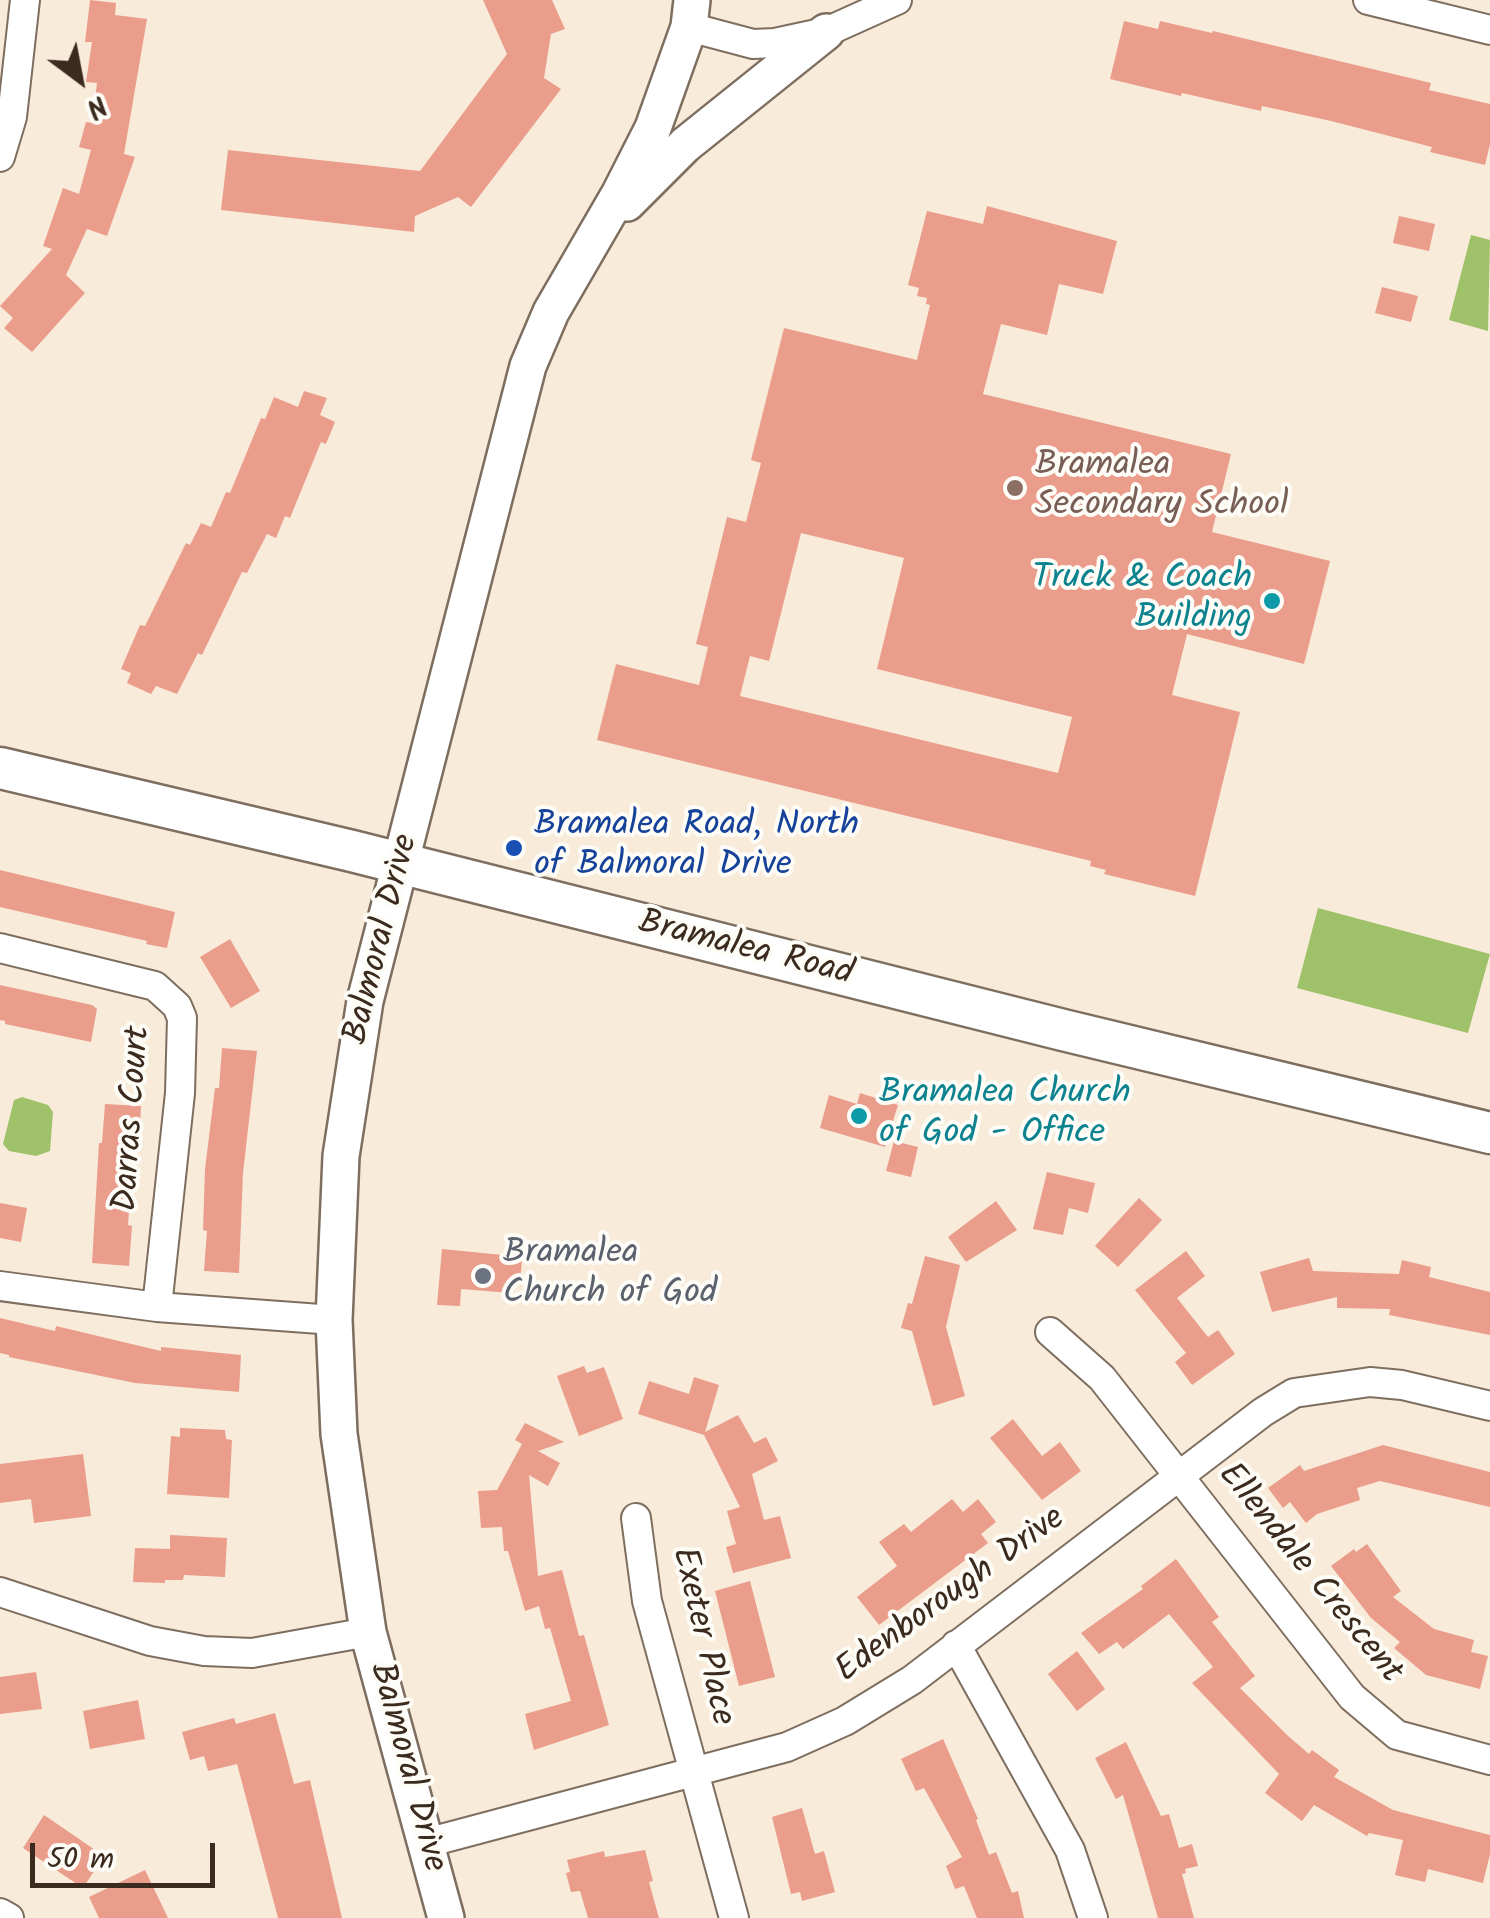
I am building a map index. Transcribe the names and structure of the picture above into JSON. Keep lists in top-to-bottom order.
{
  "streets": {
    "main road": ["Bramalea Road"],
    "street": [
      "Balmoral Drive",
      "Darras Court",
      "Ellendale Crescent",
      "Edenborough Drive",
      "Exeter Place"
    ]
  },
  "crossings": [
    ["Balmoral Drive", "Bramalea Road"],
    ["Balmoral Drive", "Edenborough Drive"],
    ["Ellendale Crescent", "Edenborough Drive"],
    ["Edenborough Drive", "Exeter Place"]
  ],
  "places": [
    "Bramalea Secondary School",
    "Truck & Coach Building",
    "Bramalea Road, North of Balmoral Drive",
    "Bramalea Church of God - Office",
    "Bramalea Church of God"
  ],
  "scale_bar": "50 m",
  "north": "bottom right"
}
